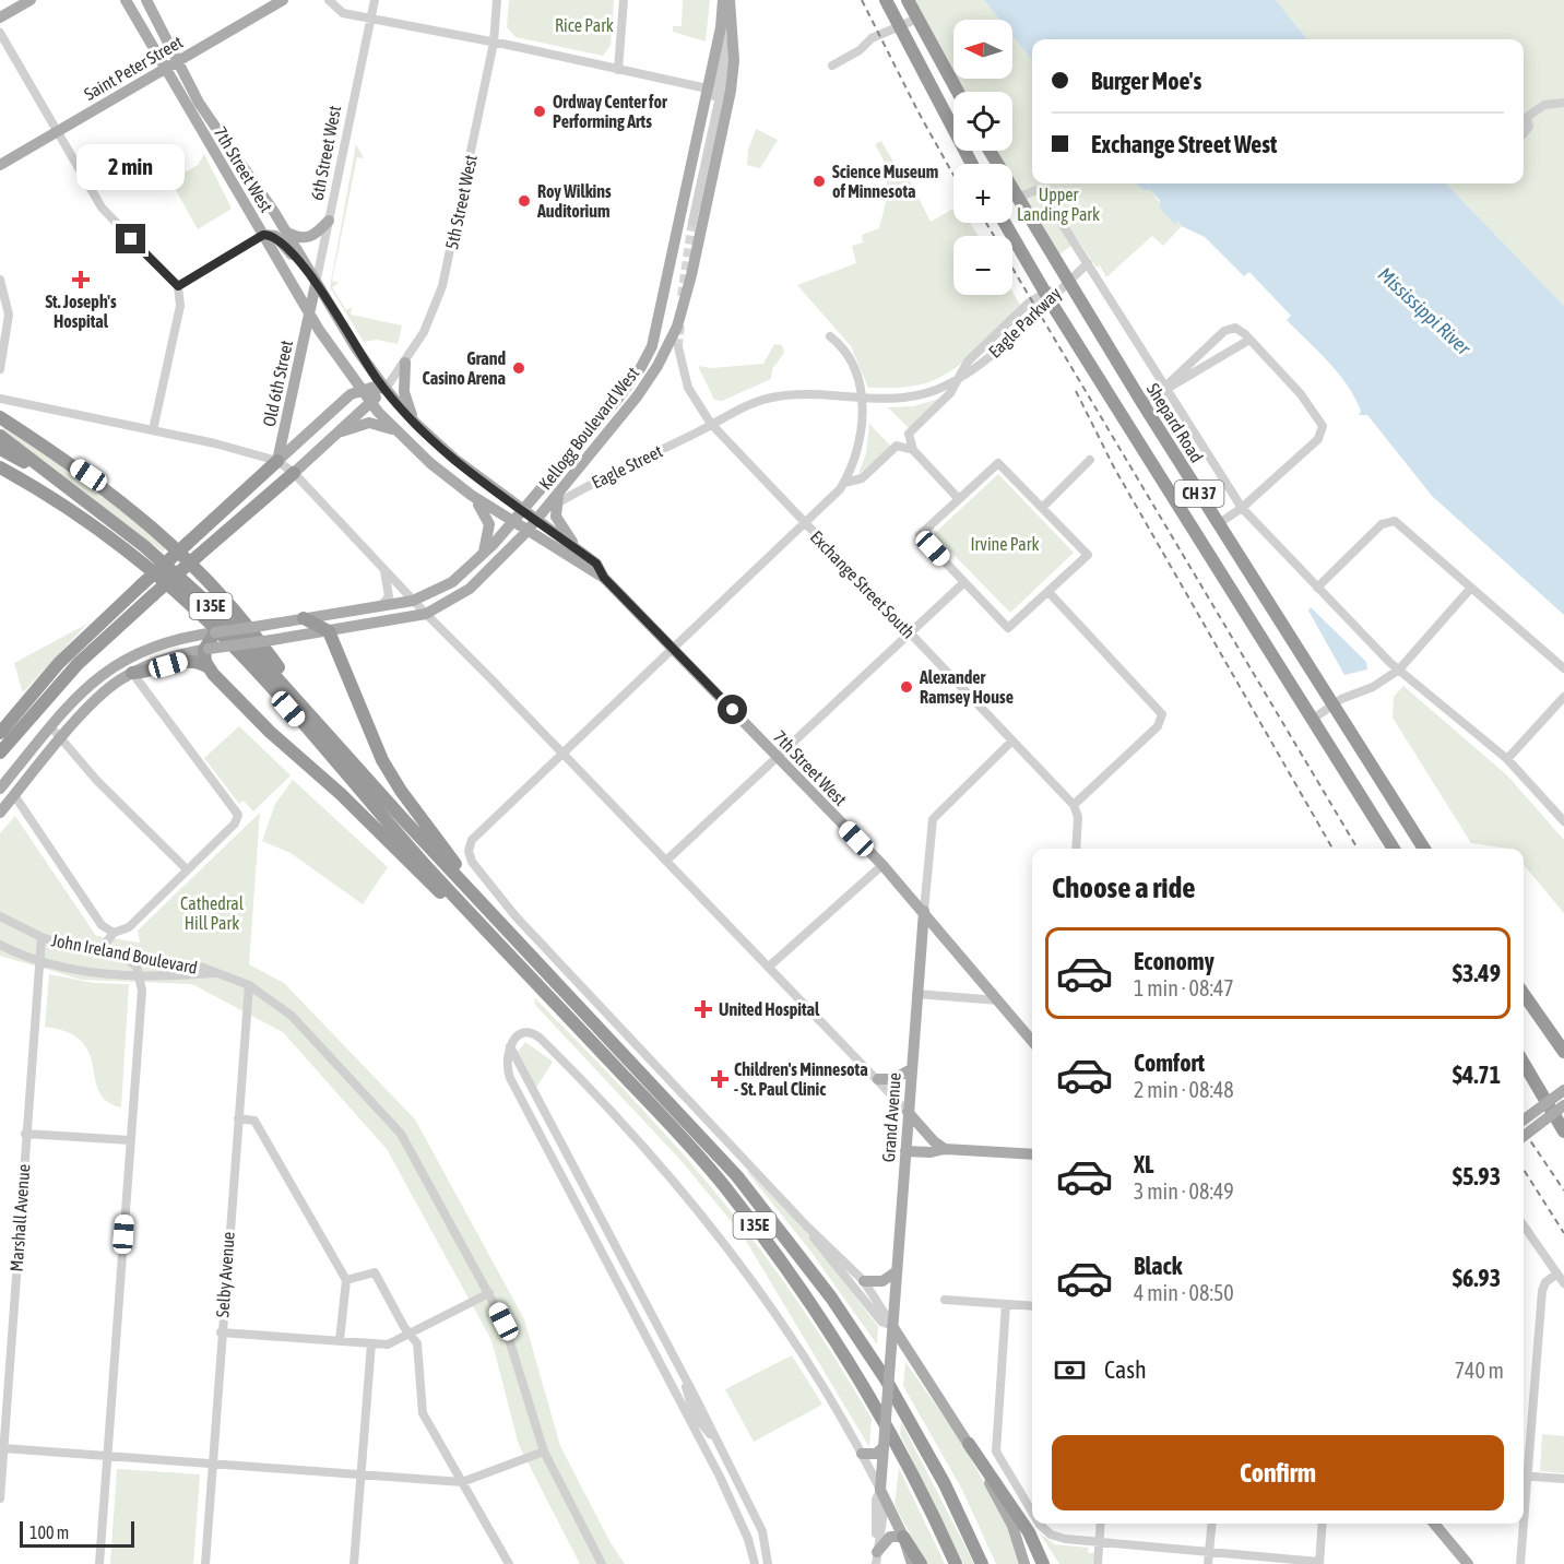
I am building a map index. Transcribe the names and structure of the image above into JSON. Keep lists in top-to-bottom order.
{
  "streets": {
    "highway": ["Shepard Road", "CH 37", "I 35E"],
    "main road": [
      "Saint Peter Street",
      "6th Street West",
      "7th Street West",
      "Old 6th Street",
      "Kellogg Boulevard West",
      "Grand Avenue"
    ],
    "street": [
      "5th Street West",
      "Eagle Parkway",
      "Eagle Street",
      "Exchange Street South",
      "John Ireland Boulevard",
      "Marshall Avenue",
      "Selby Avenue"
    ]
  },
  "crossings": [
    ["Saint Peter Street", "7th Street West"],
    ["6th Street West", "7th Street West"],
    ["6th Street West", "Old 6th Street"],
    ["7th Street West", "5th Street West"],
    ["7th Street West", "Old 6th Street"],
    ["7th Street West", "Kellogg Boulevard West"],
    ["7th Street West", "Grand Avenue"],
    ["Eagle Parkway", "Shepard Road"],
    ["Eagle Parkway", "Eagle Street"],
    ["Eagle Parkway", "CH 37"],
    ["Eagle Parkway", "Exchange Street South"],
    ["Kellogg Boulevard West", "Eagle Street"],
    ["Eagle Street", "Exchange Street South"],
    ["John Ireland Boulevard", "Marshall Avenue"],
    ["John Ireland Boulevard", "Selby Avenue"]
  ],
  "water": ["Mississippi River"],
  "parks": [
    "Rice Park",
    "Upper Landing Park",
    "Irvine Park",
    "Cathedral Hill Park"
  ],
  "places": {
    "other": [
      "Ordway Center for Performing Arts",
      "Science Museum of Minnesota",
      "Roy Wilkins Auditorium",
      "Grand Casino Arena",
      "Alexander Ramsey House"
    ],
    "health": ["St. Joseph's Hospital", "United Hospital", "Children's Minnesota - St. Paul Clinic"]
  },
  "scale_bar": "100 m",
  "north": "left",
  "page": {
    "map_buttons": ["+", "−"],
    "banner": ["Burger Moe's", "Exchange Street West"],
    "bubble": "2 min",
    "heading": "Choose a ride",
    "list": [
      {
        "name": "Economy",
        "note": "1 min · 08:47",
        "value": "$3.49"
      },
      {
        "name": "Comfort",
        "note": "2 min · 08:48",
        "value": "$4.71"
      },
      {
        "name": "XL",
        "note": "3 min · 08:49",
        "value": "$5.93"
      },
      {
        "name": "Black",
        "note": "4 min · 08:50",
        "value": "$6.93"
      }
    ],
    "pay": ["Cash", "740 m"],
    "buttons": "Confirm",
    "scale": "100 m"
  }
}
